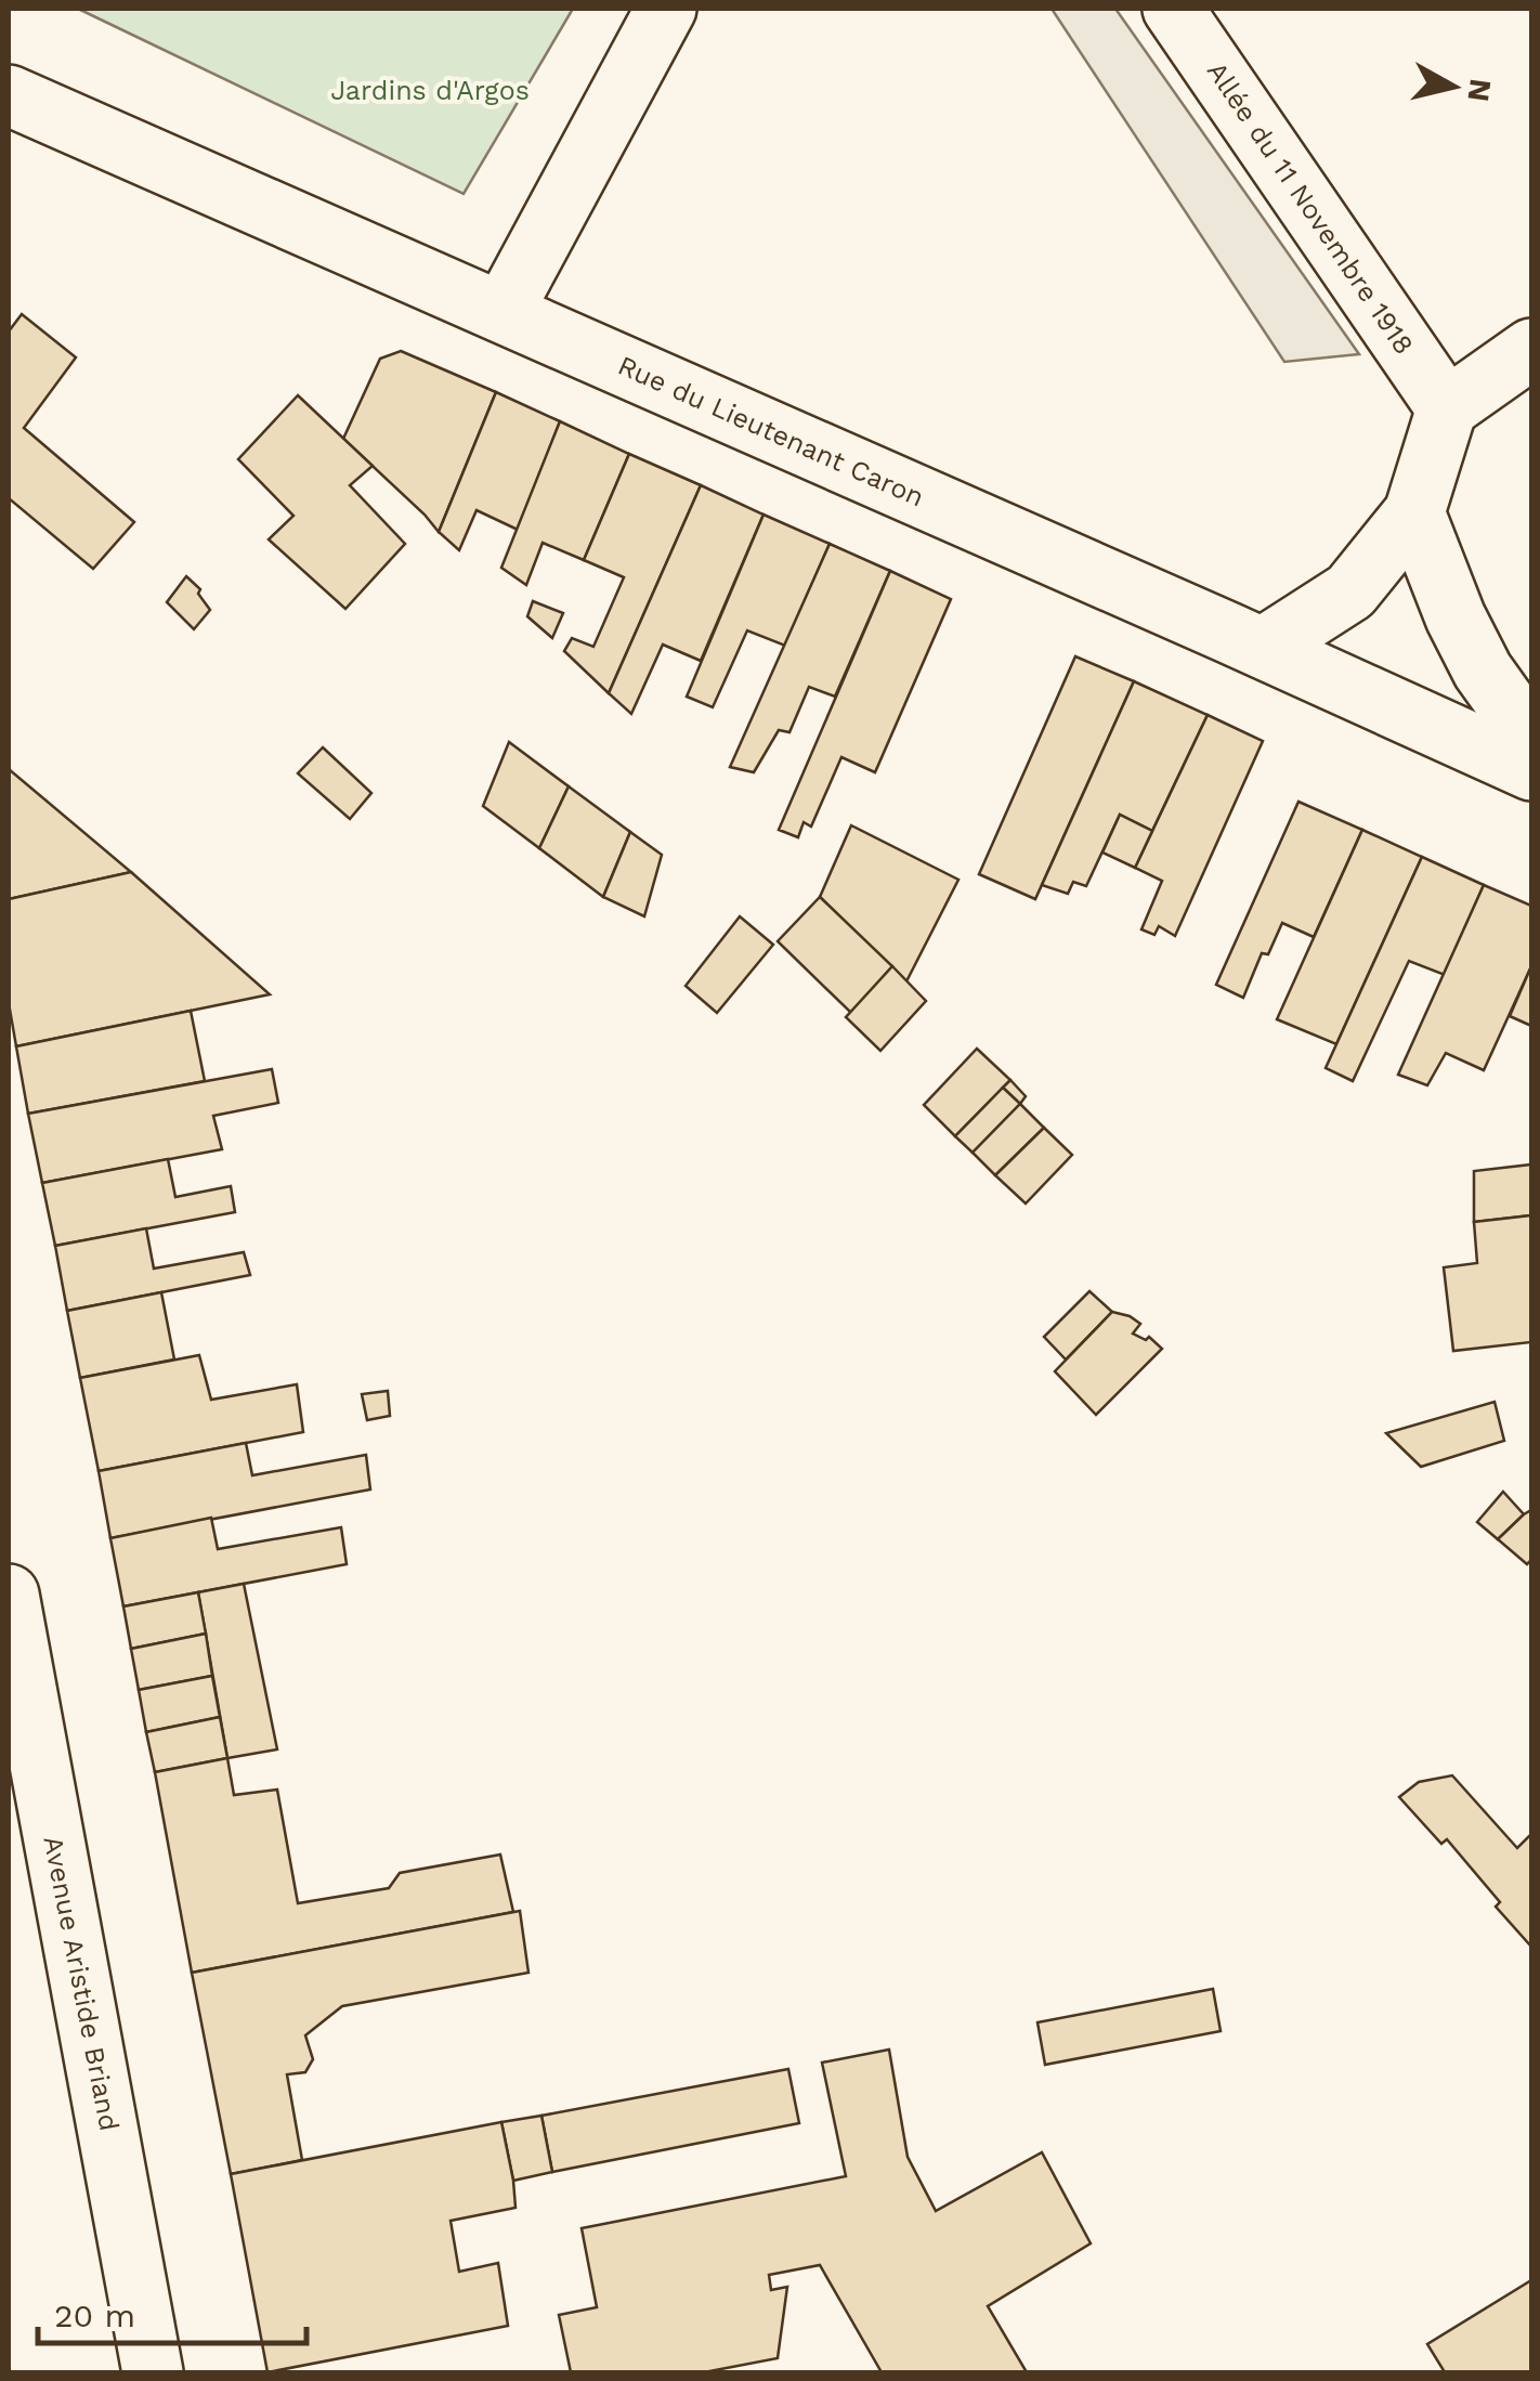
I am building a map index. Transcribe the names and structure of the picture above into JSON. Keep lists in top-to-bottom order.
{
  "streets": {
    "street": ["Allée du 11 Novembre 1918", "Rue du Lieutenant Caron", "Avenue Aristide Briand"]
  },
  "parks": ["Jardins d'Argos"],
  "scale_bar": "20 m",
  "north": "right"
}
